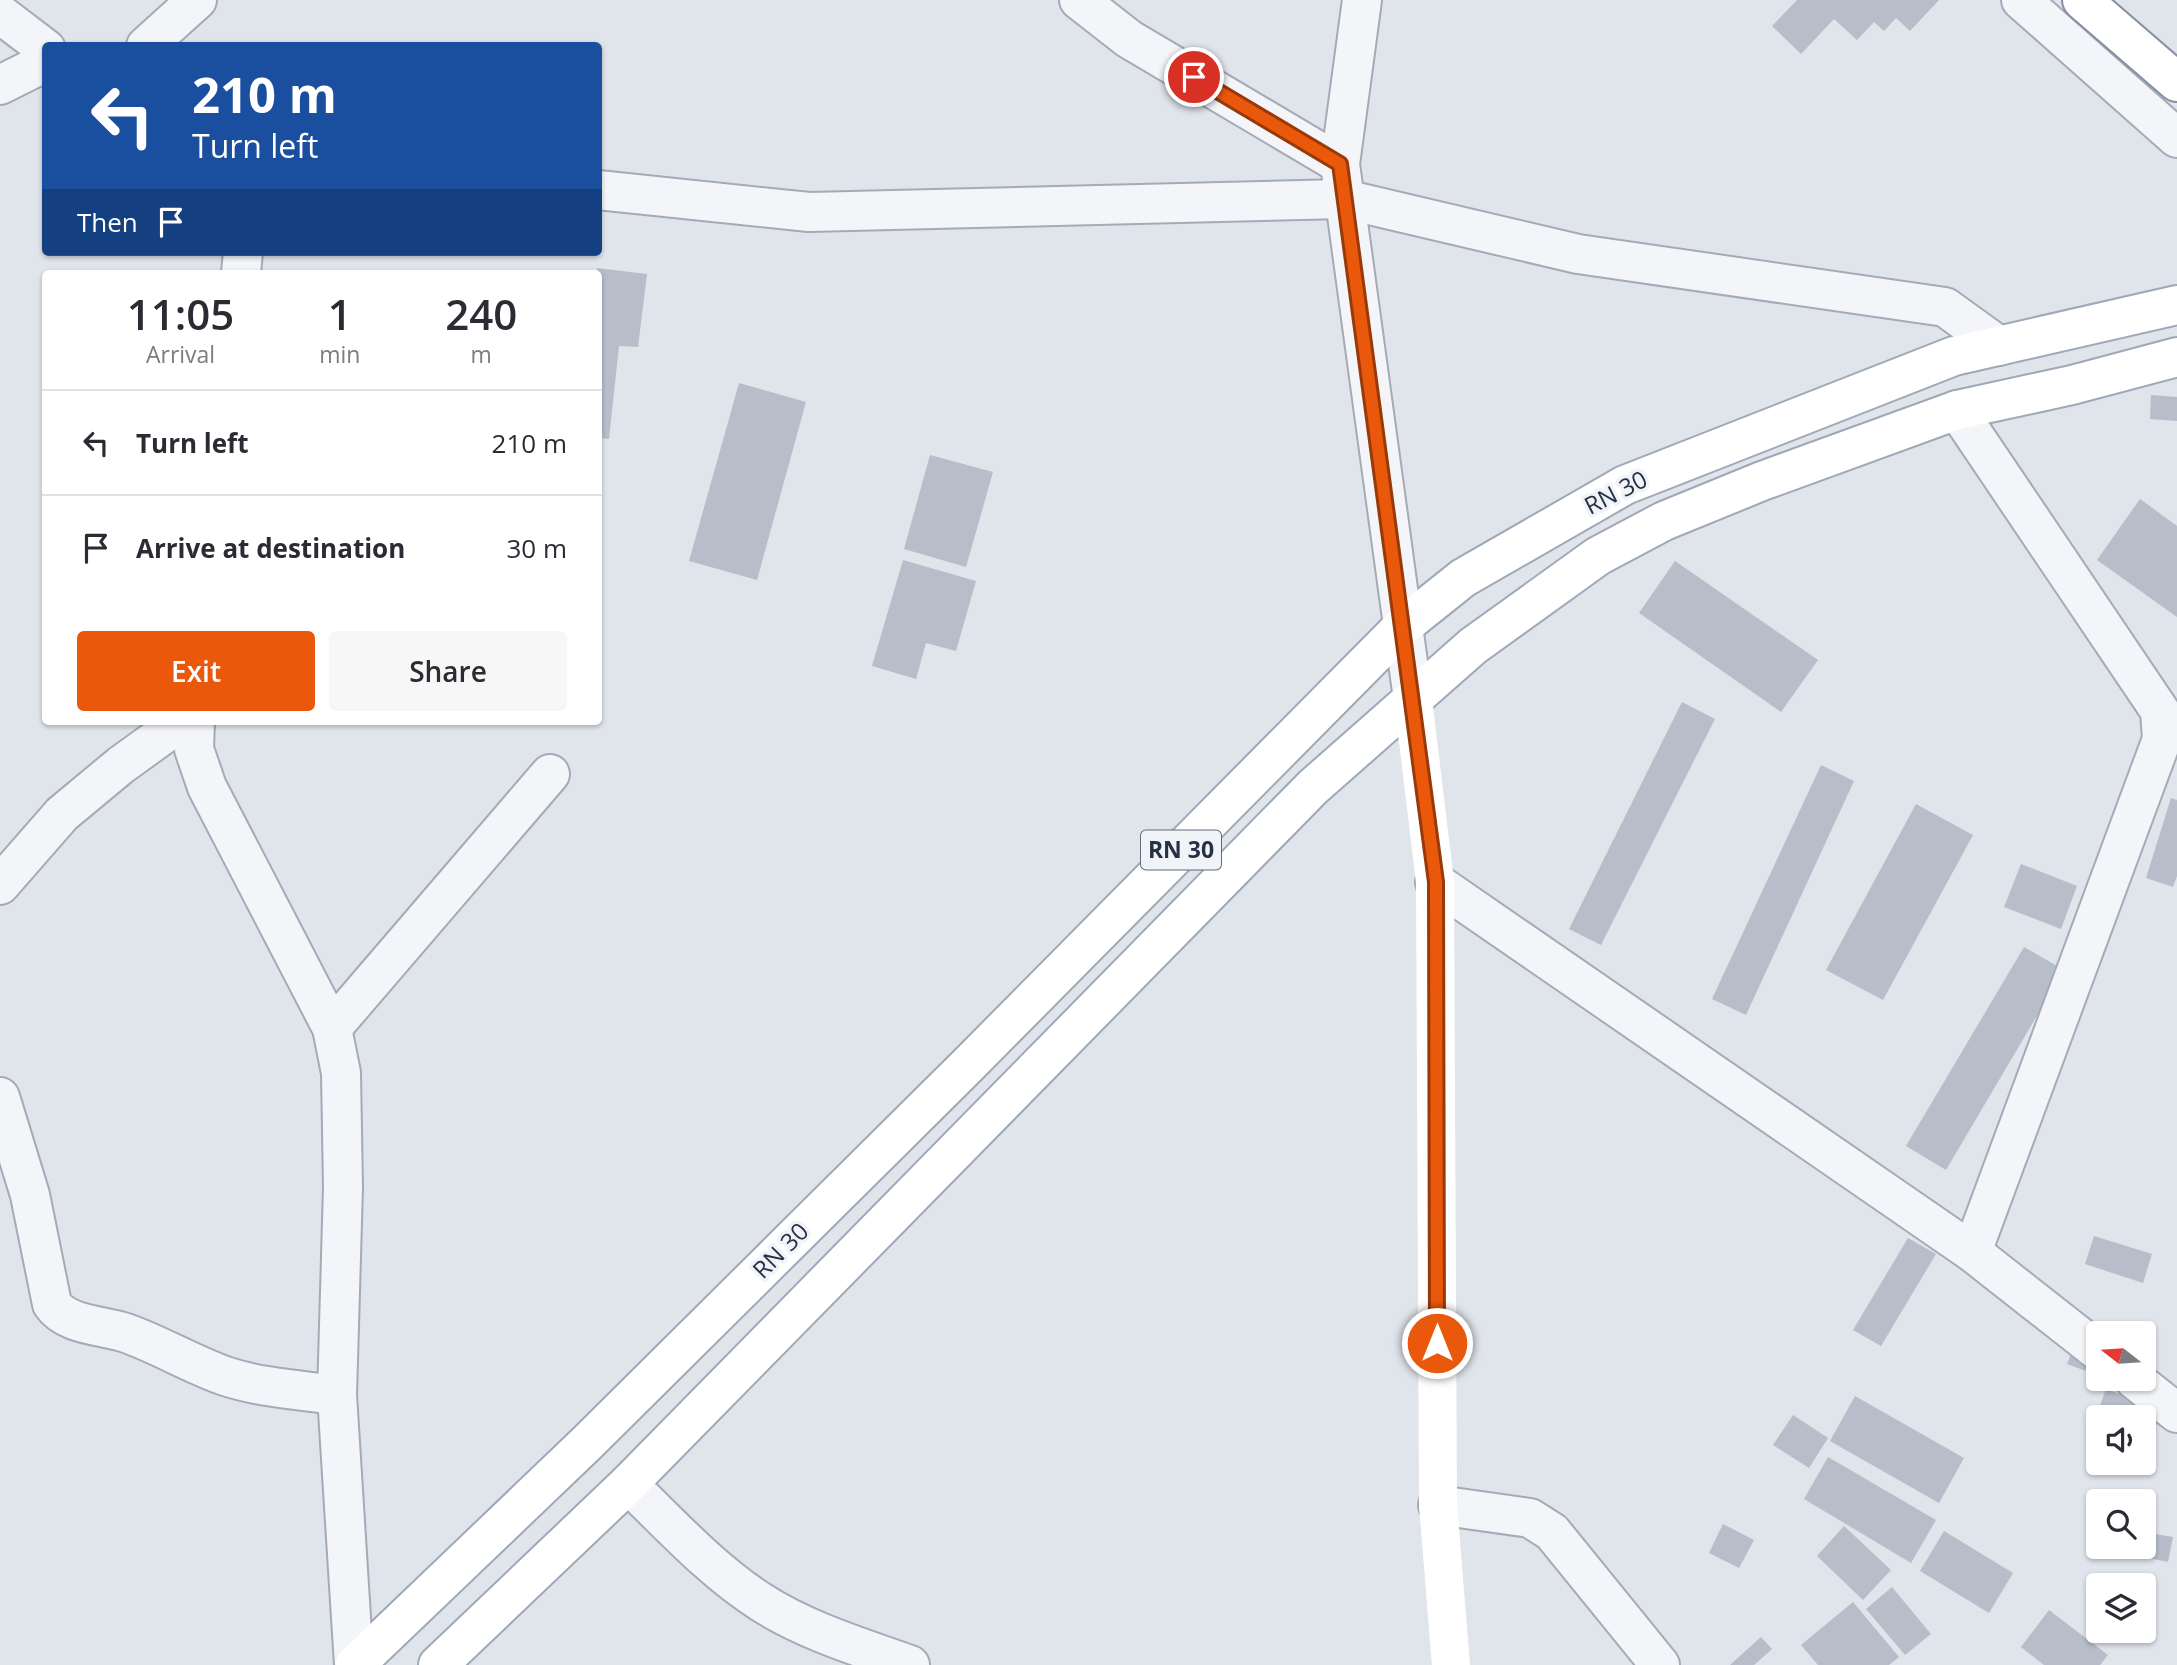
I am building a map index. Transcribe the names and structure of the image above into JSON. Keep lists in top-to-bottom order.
{
  "streets": {
    "main road": ["RN 30"]
  },
  "north": "left",
  "page": {
    "turn": ["210 m", "Turn left"],
    "then": "Then",
    "eta": [
      "11:05",
      "Arrival",
      "1",
      "min",
      "240",
      "m"
    ],
    "list": [
      {
        "name": "Turn left",
        "value": "210 m"
      },
      {
        "name": "Arrive at destination",
        "value": "30 m"
      }
    ],
    "buttons": ["Exit", "Share"]
  }
}
